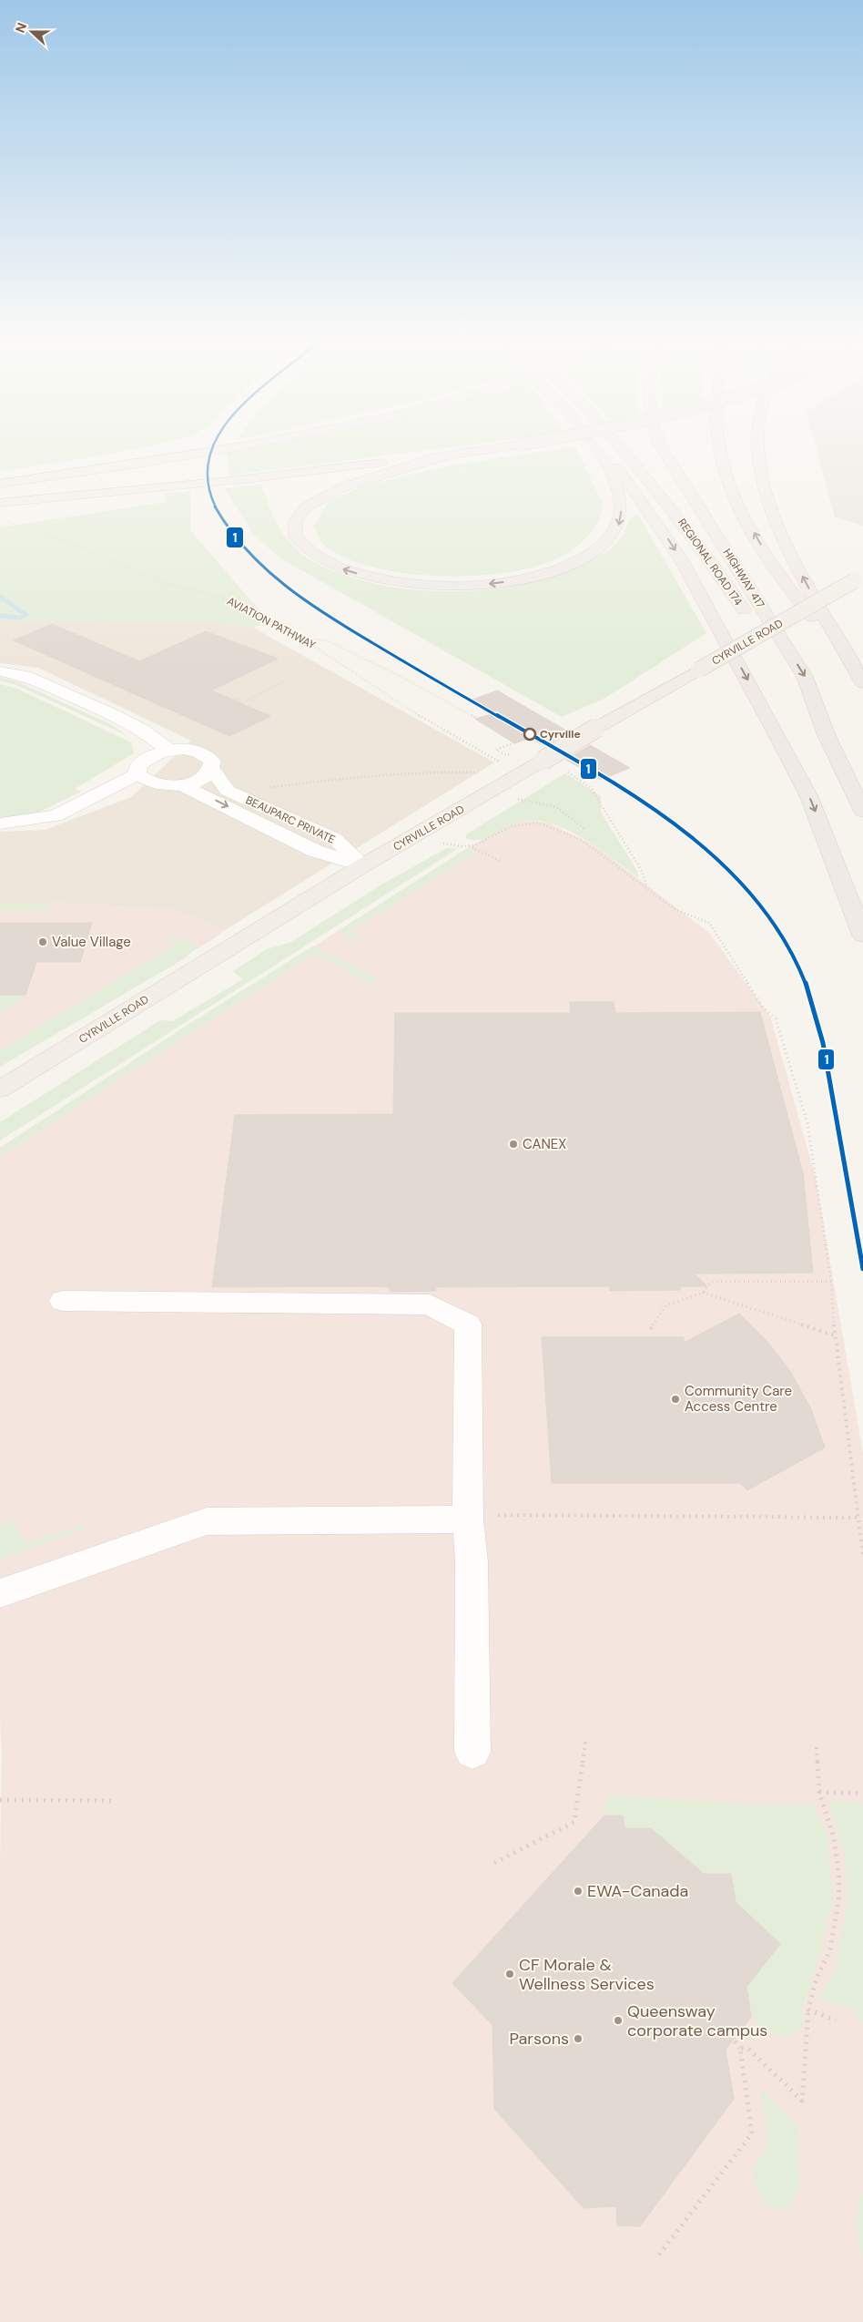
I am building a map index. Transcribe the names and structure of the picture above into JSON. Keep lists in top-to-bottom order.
{
  "streets": {
    "highway": ["REGIONAL ROAD 174", "HIGHWAY 417"],
    "main road": ["CYRVILLE ROAD"],
    "street": ["BEAUPARC PRIVATE"],
    "path": ["AVIATION PATHWAY"]
  },
  "crossings": [
    ["AVIATION PATHWAY", "CYRVILLE ROAD"],
    ["CYRVILLE ROAD", "BEAUPARC PRIVATE"]
  ],
  "places": [
    "Cyrville",
    "Value Village",
    "CANEX",
    "Community Care Access Centre",
    "EWA-Canada",
    "CF Morale & Wellness Services",
    "Queensway corporate campus",
    "Parsons"
  ],
  "lines": ["transit line 1"],
  "north": "left"
}
